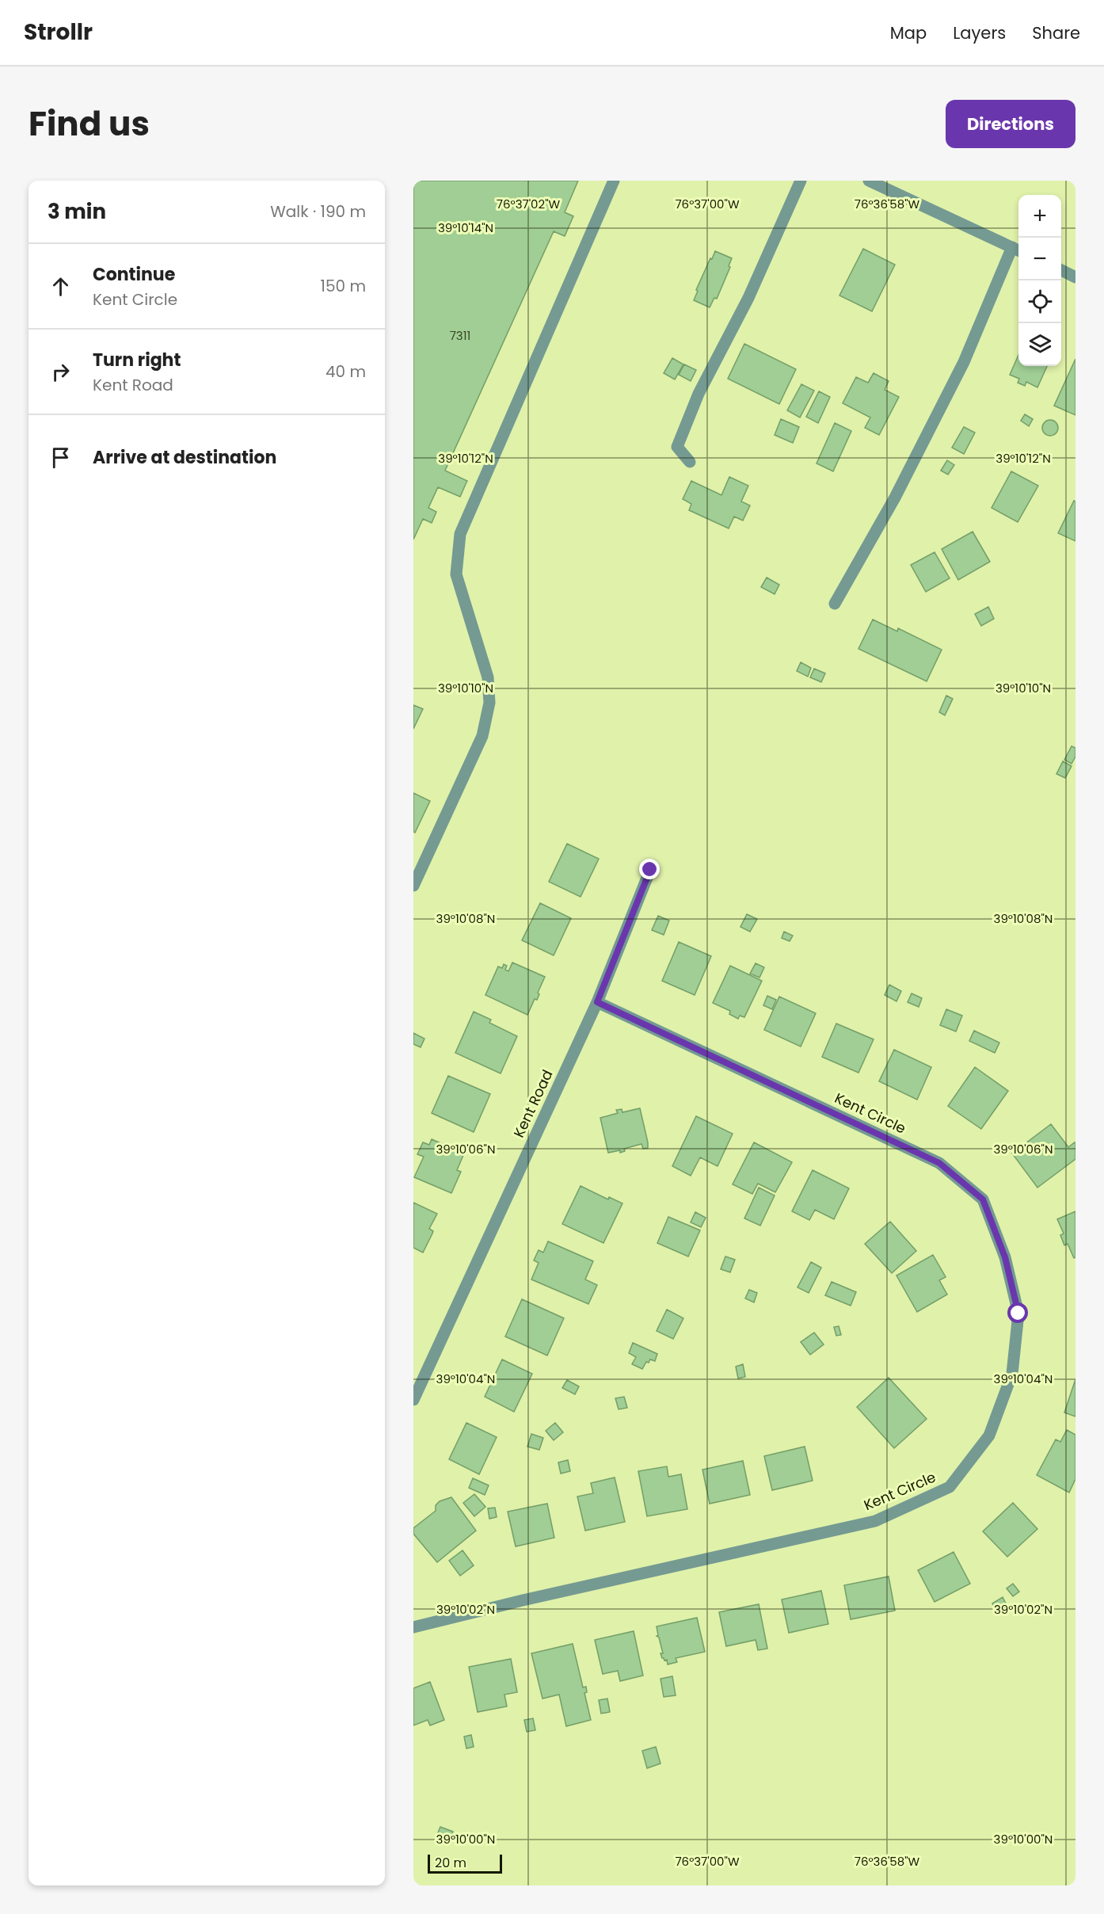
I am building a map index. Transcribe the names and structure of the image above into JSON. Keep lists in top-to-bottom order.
{
  "streets": {
    "street": ["Kent Road", "Kent Circle"]
  },
  "crossings": [
    ["Kent Road", "Kent Circle"]
  ],
  "house_numbers": ["7311"],
  "scale_bar": "20 m",
  "page": {
    "header": "Strollr",
    "nav": ["Map", "Layers", "Share"],
    "title": "Find us",
    "buttons": "Directions",
    "heading": ["3 min", "Walk · 190 m"],
    "map_buttons": ["+", "−"],
    "list": [
      ["Continue", "Kent Circle", "150 m"],
      ["Turn right", "Kent Road", "40 m"],
      "Arrive at destination"
    ],
    "scale": "20 m"
  },
  "coordinates": [
    "76°37'02\"W",
    "76°37'00\"W",
    "76°36'58\"W",
    "39°10'14\"N",
    "39°10'12\"N",
    "39°10'10\"N",
    "39°10'08\"N",
    "39°10'06\"N",
    "39°10'04\"N",
    "39°10'02\"N",
    "39°10'00\"N"
  ]
}
